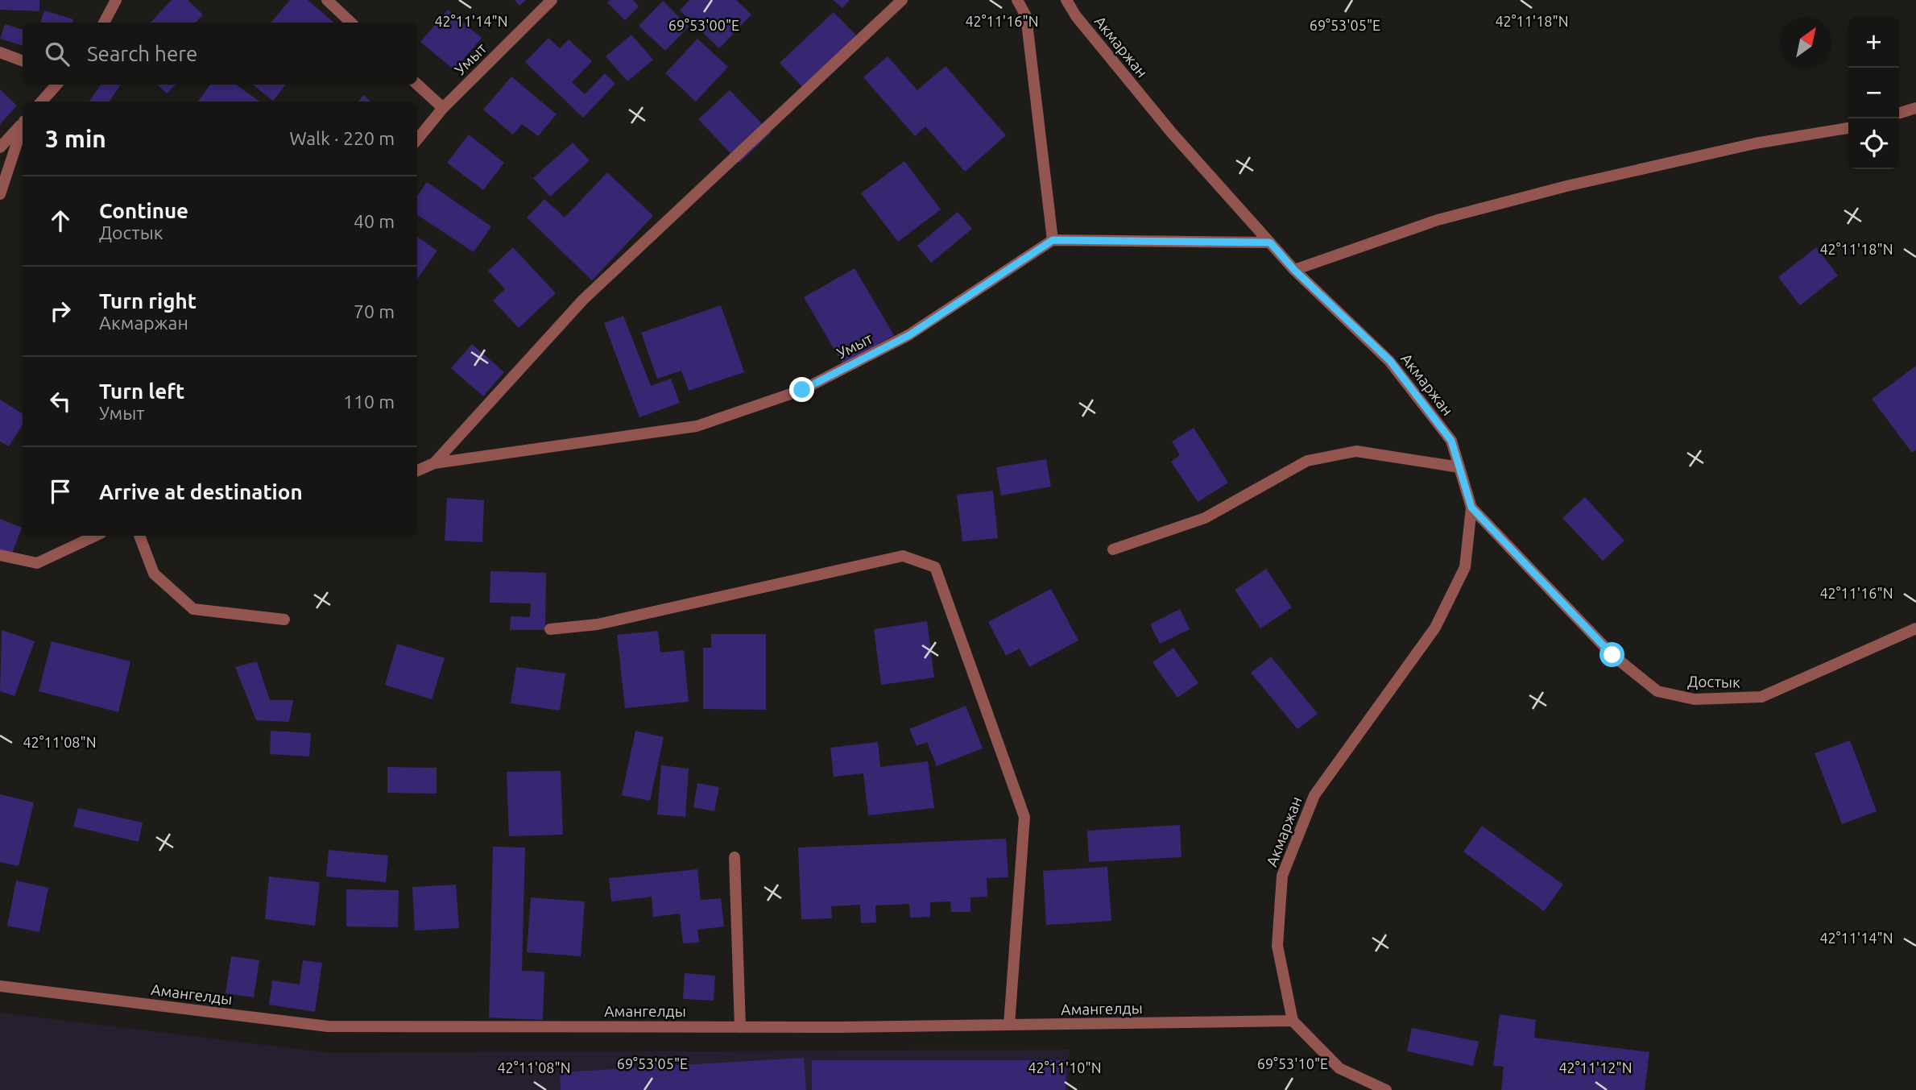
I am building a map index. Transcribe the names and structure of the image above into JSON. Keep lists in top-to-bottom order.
{
  "streets": {
    "street": [
      "Акмаржан",
      "Умыт",
      "Достык",
      "Амангелды"
    ]
  },
  "crossings": [
    ["Акмаржан", "Достык"],
    ["Акмаржан", "Амангелды"]
  ],
  "north": "top right",
  "page": {
    "map_buttons": ["+", "−"],
    "search": "Search here",
    "heading": ["3 min", "Walk · 220 m"],
    "list": [
      ["Continue", "Достык", "40 m"],
      ["Turn right", "Акмаржан", "70 m"],
      ["Turn left", "Умыт", "110 m"],
      "Arrive at destination"
    ]
  },
  "coordinates": [
    "42°11'14\"N",
    "42°11'16\"N",
    "42°11'18\"N",
    "69°53'00\"E",
    "69°53'05\"E",
    "42°11'08\"N",
    "69°53'10\"E",
    "42°11'10\"N",
    "42°11'12\"N"
  ]
}
